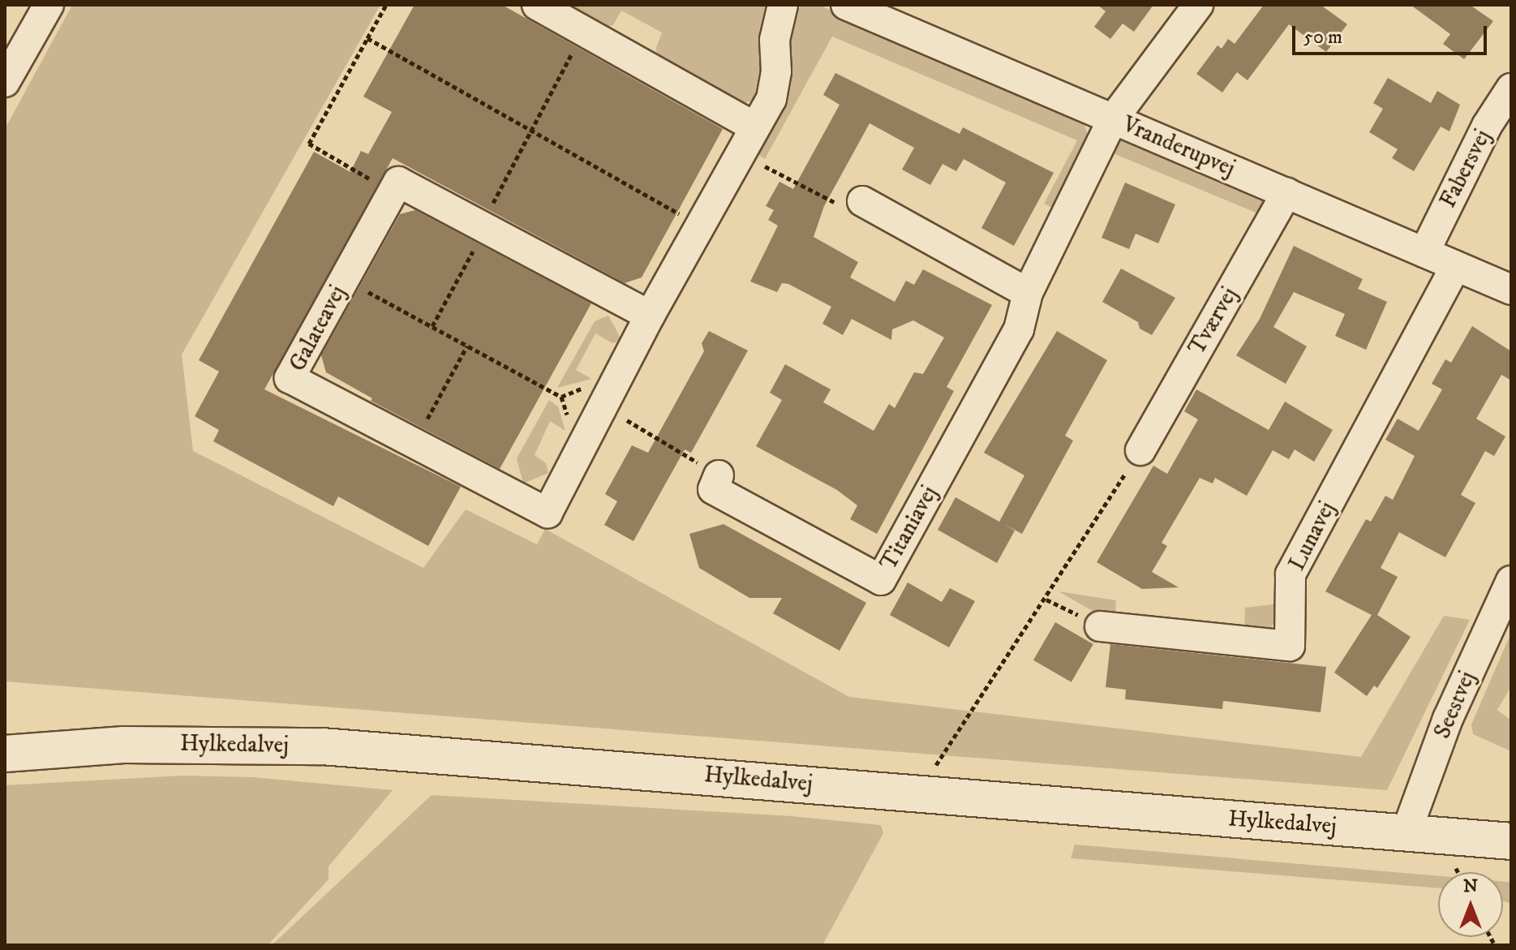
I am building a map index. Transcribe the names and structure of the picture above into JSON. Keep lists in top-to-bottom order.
{
  "streets": {
    "street": [
      "Vranderupvej",
      "Fabersvej",
      "Tværvej",
      "Galateavej",
      "Titaniavej",
      "Lunavej",
      "Seestvej",
      "Hylkedalvej"
    ]
  },
  "crossings": [
    ["Vranderupvej", "Fabersvej"],
    ["Vranderupvej", "Tværvej"],
    ["Vranderupvej", "Titaniavej"],
    ["Vranderupvej", "Lunavej"],
    ["Seestvej", "Hylkedalvej"]
  ],
  "scale_bar": "50 m",
  "north": "top"
}
